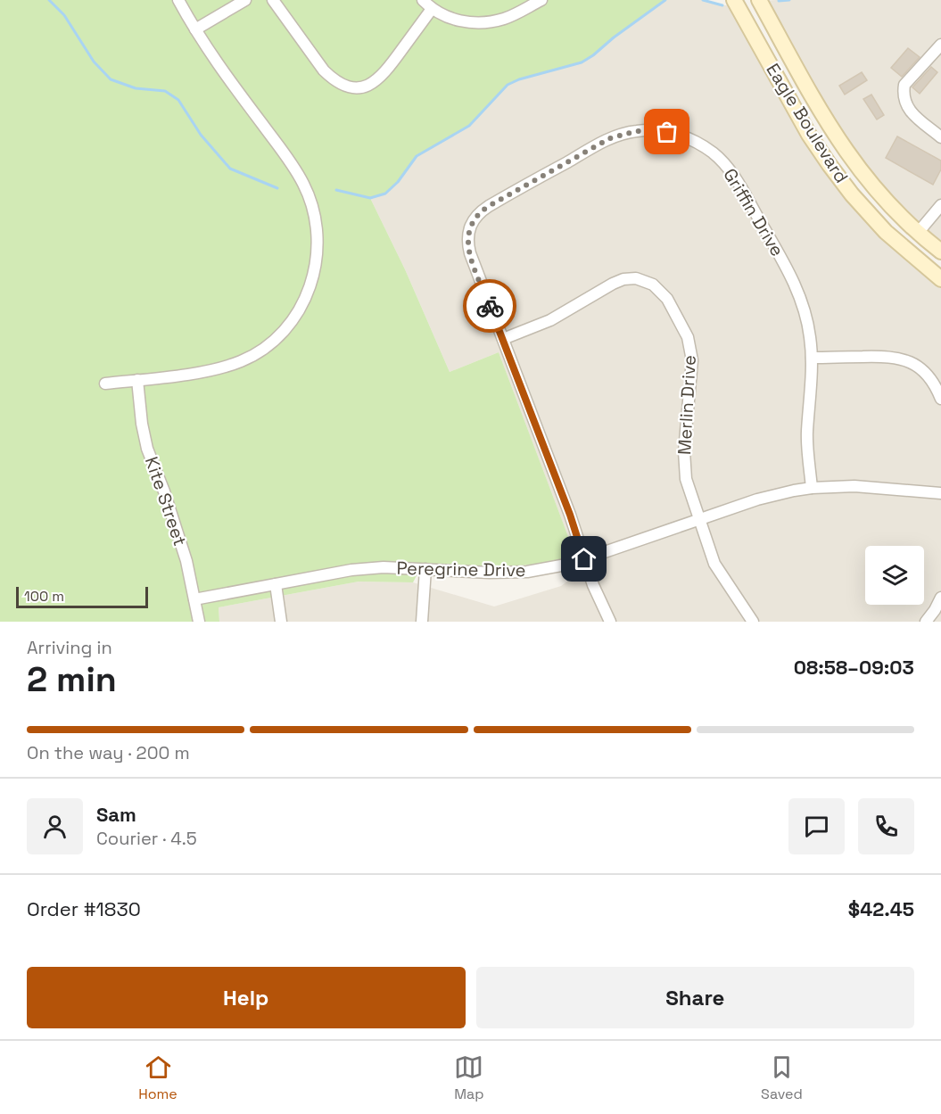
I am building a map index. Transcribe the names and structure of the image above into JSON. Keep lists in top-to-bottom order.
{
  "streets": {
    "street": [
      "Eagle Boulevard",
      "Griffin Drive",
      "Merlin Drive",
      "Kite Street",
      "Peregrine Drive"
    ]
  },
  "crossings": [
    ["Griffin Drive", "Merlin Drive"],
    ["Griffin Drive", "Peregrine Drive"],
    ["Merlin Drive", "Peregrine Drive"],
    ["Kite Street", "Peregrine Drive"]
  ],
  "scale_bar": "100 m",
  "page": {
    "scale": "100 m",
    "heading": ["2 min", "Arriving in", "08:58–09:03"],
    "panel": [
      "Sam",
      "Courier · 4.5",
      "Order #1830",
      "$42.45"
    ],
    "bar": "On the way · 200 m",
    "buttons": ["Help", "Share"],
    "tabs": ["Home", "Map", "Saved"]
  }
}
